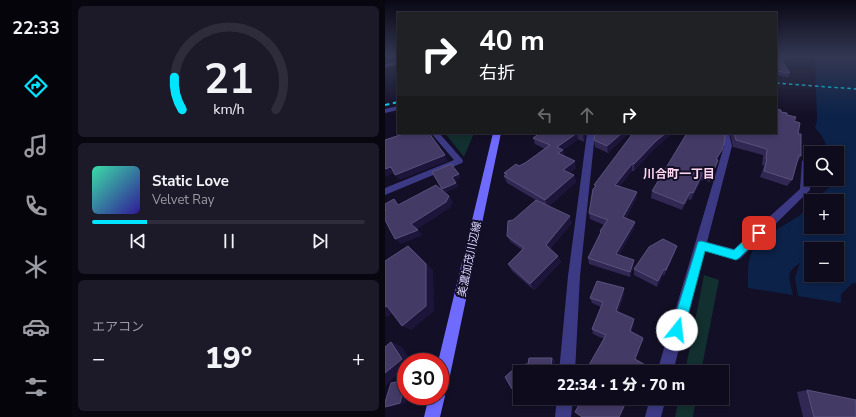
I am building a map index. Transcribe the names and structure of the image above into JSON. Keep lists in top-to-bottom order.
{
  "streets": {
    "main road": ["美濃加茂川辺線"]
  },
  "districts": ["川合町一丁目"],
  "page": {
    "tabs": "22:33",
    "turn": ["40 m", "右折"],
    "map_buttons": ["+", "−"],
    "song": ["Static Love", "Velvet Ray"],
    "tile": "エアコン",
    "heat": ["−", "19°", "+"],
    "limit": "30",
    "trip": "22:34 · 1 分 · 70 m",
    "gauge": ["21", "km/h"]
  }
}
